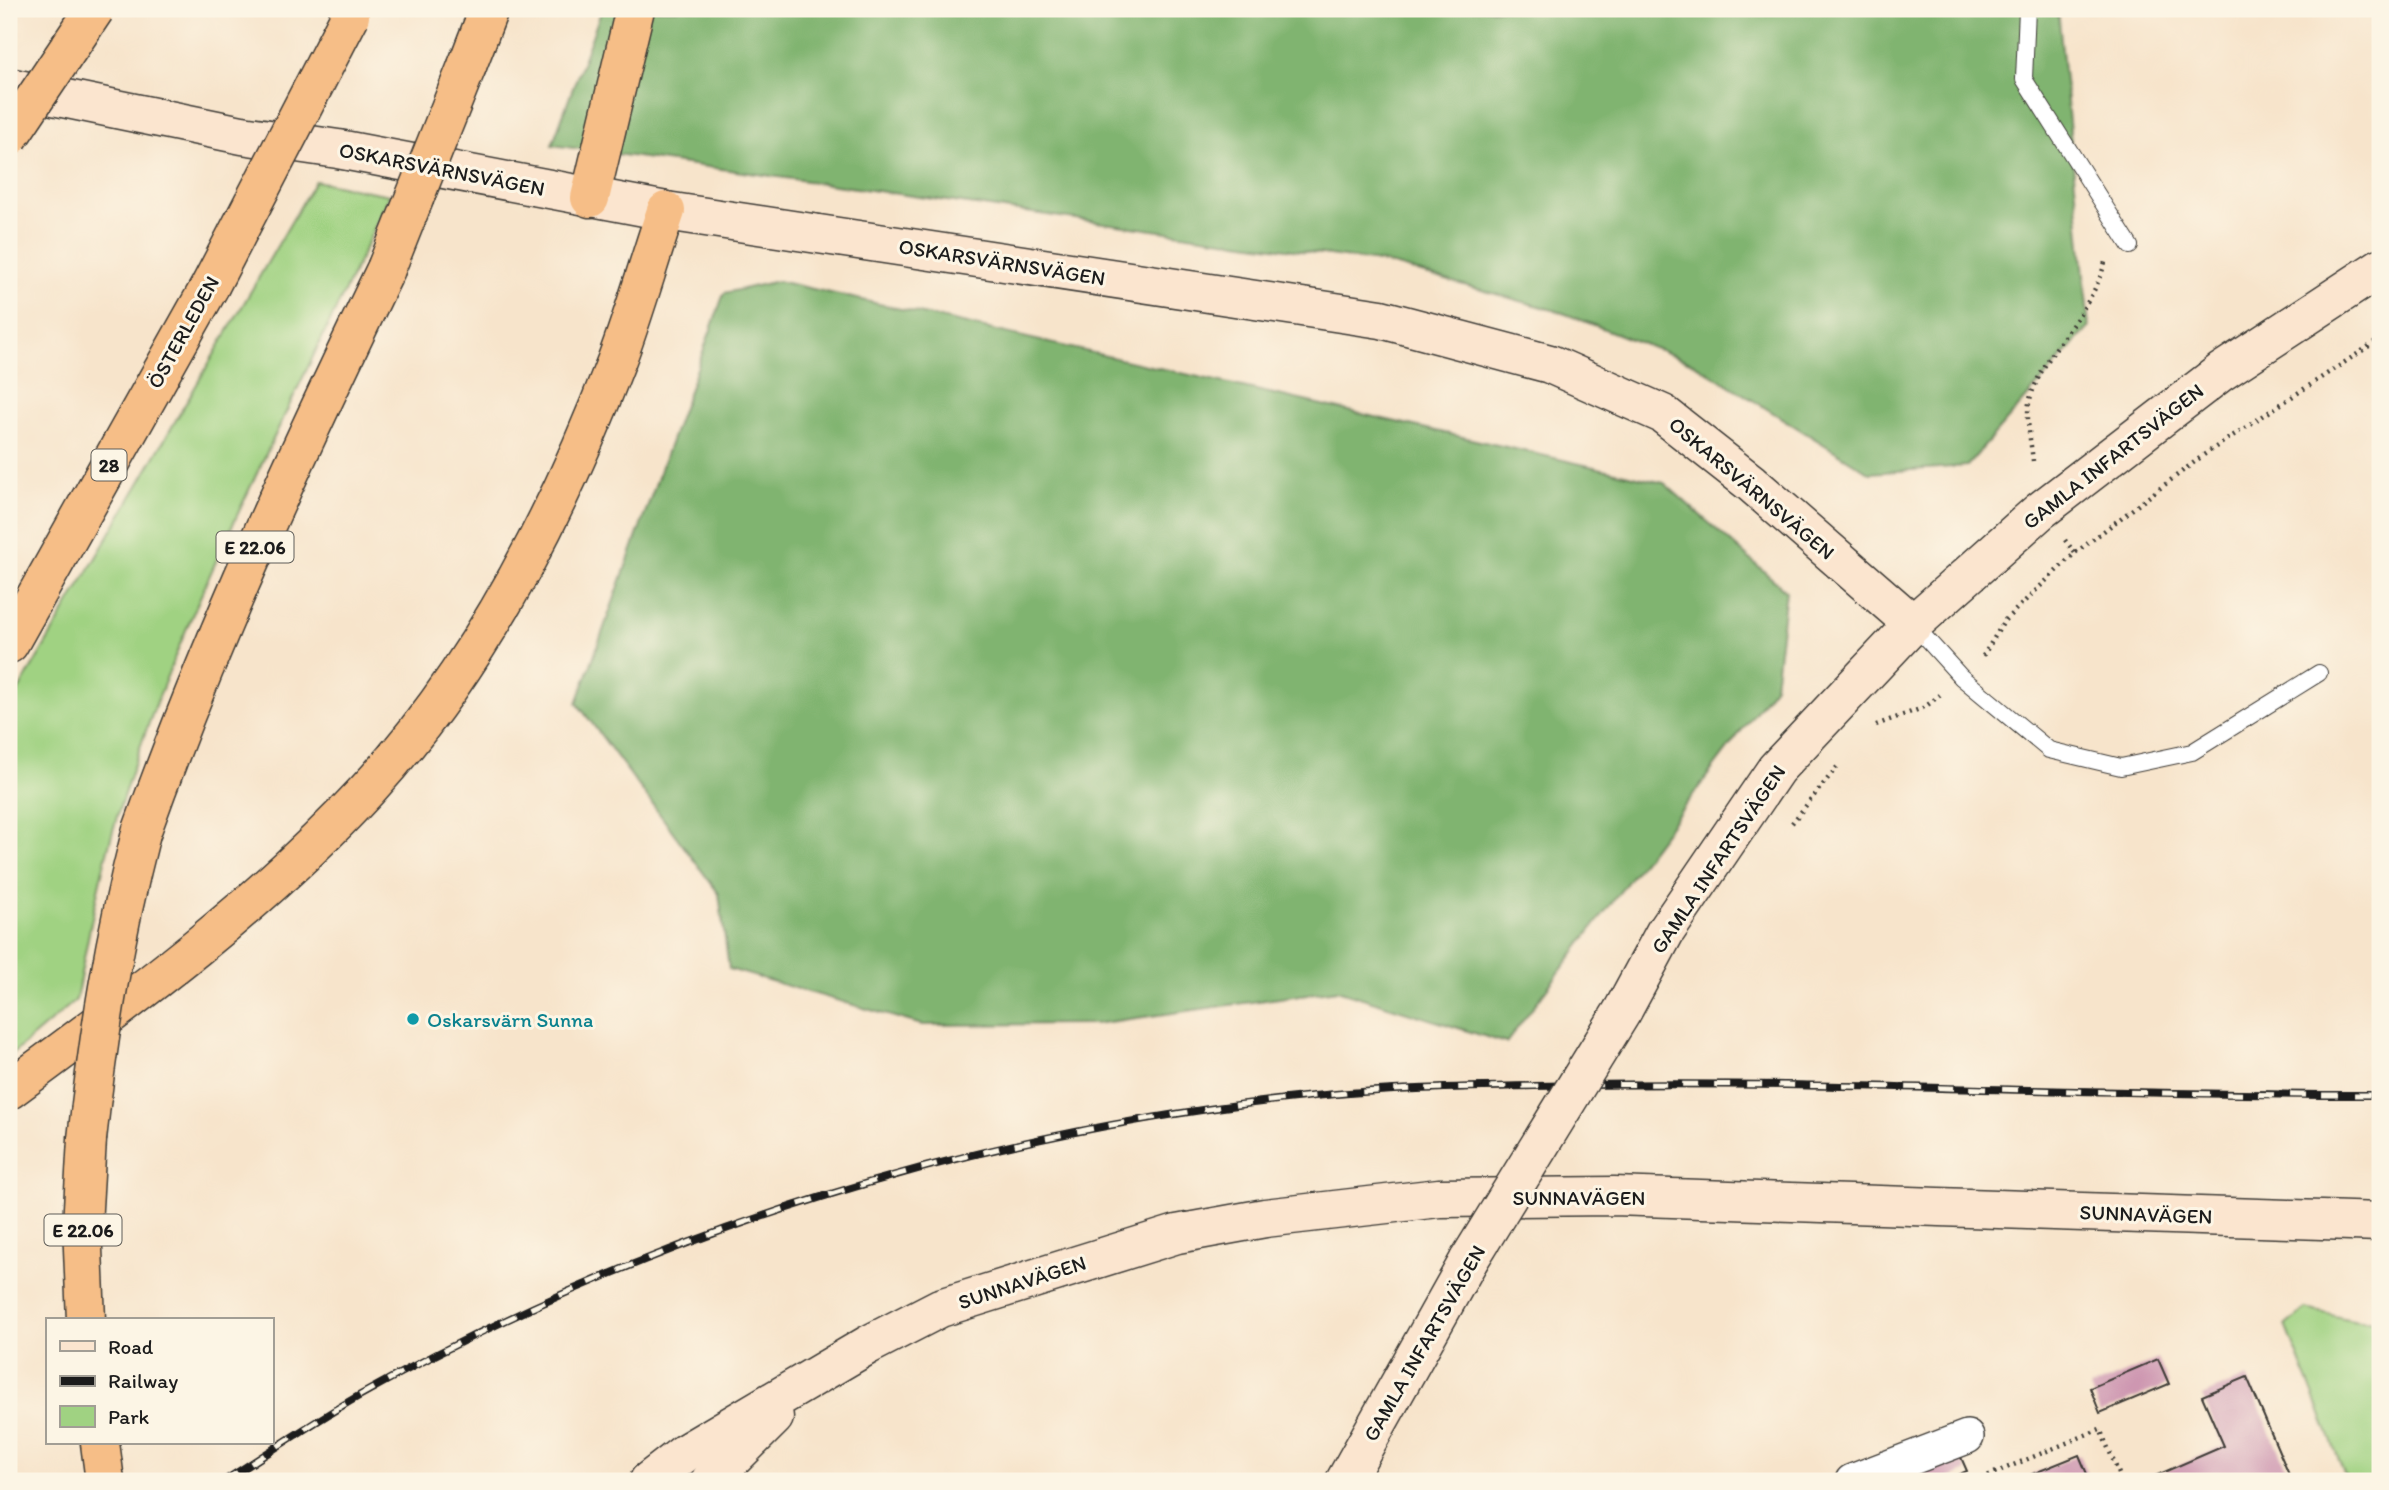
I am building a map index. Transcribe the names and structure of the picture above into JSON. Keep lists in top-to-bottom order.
{
  "streets": {
    "highway": ["ÖSTERLEDEN", "28", "E 22.06"],
    "street": ["OSKARSVÄRNSVÄGEN", "GAMLA INFARTSVÄGEN", "SUNNAVÄGEN"]
  },
  "crossings": [
    ["OSKARSVÄRNSVÄGEN", "GAMLA INFARTSVÄGEN"]
  ],
  "places": ["Oskarsvärn Sunna"],
  "legend": ["Road", "Railway", "Park"]
}
